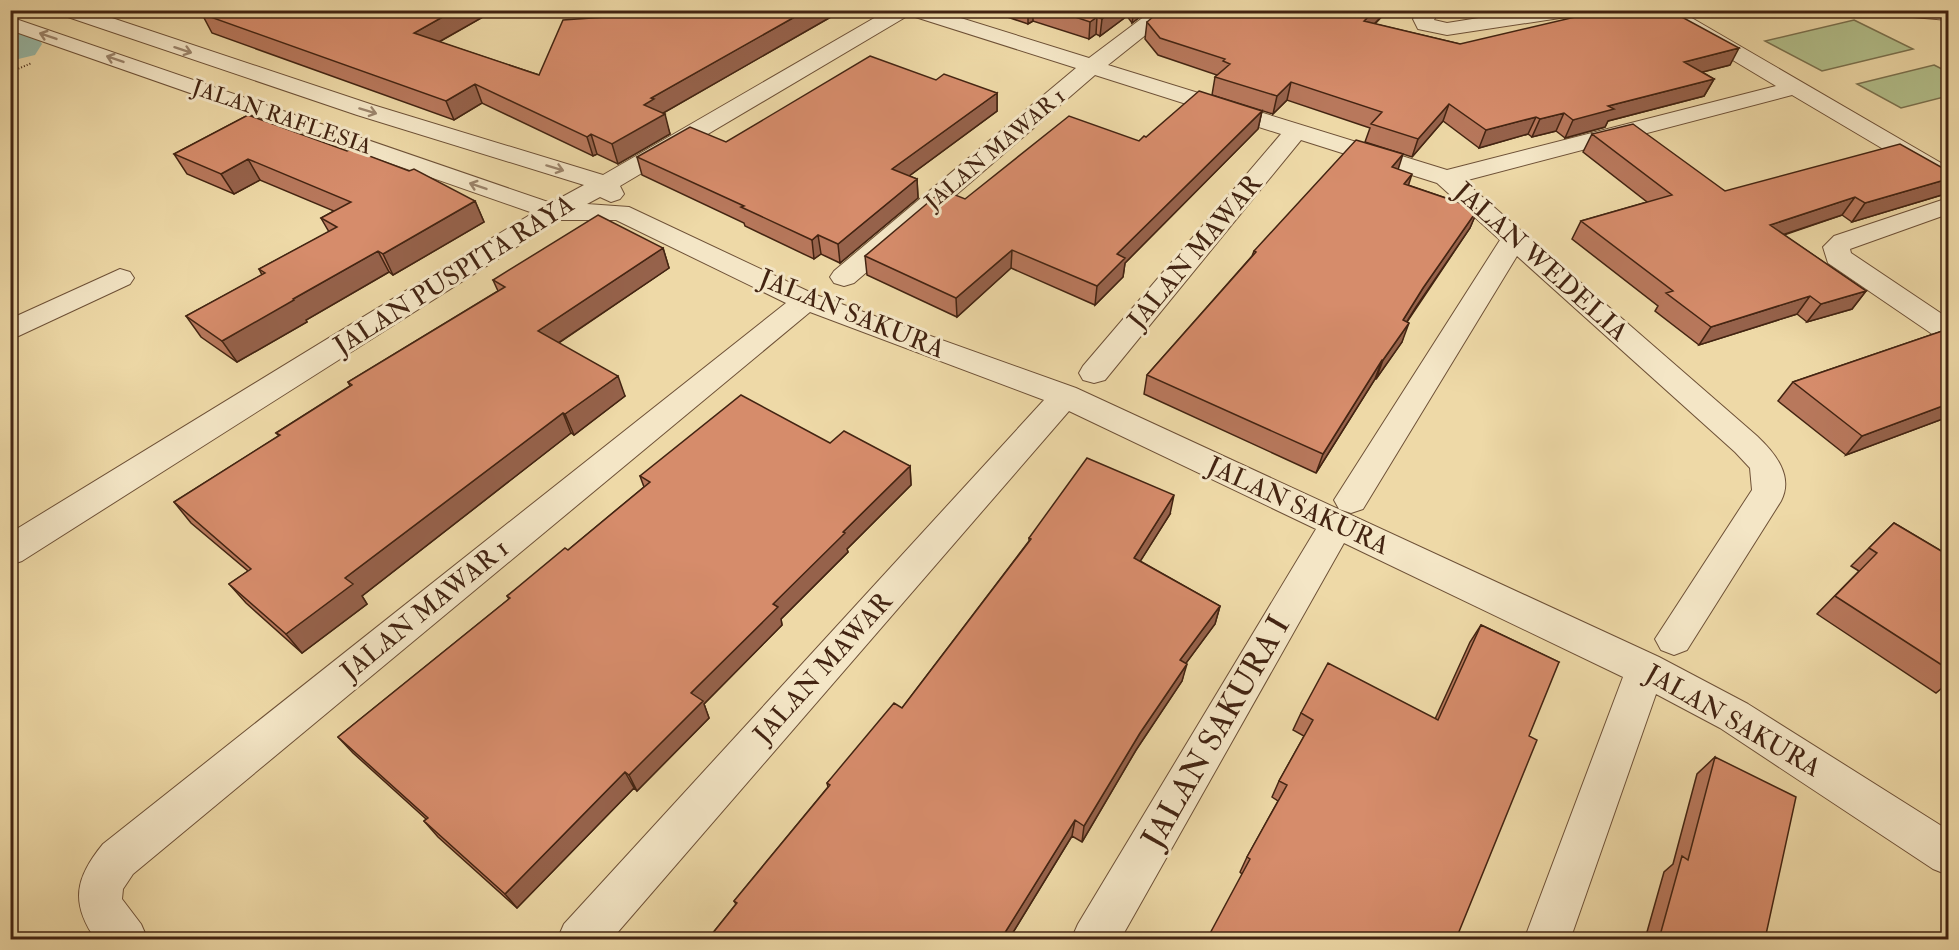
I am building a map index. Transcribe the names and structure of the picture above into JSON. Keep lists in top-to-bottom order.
{
  "streets": {
    "street": [
      "JALAN RAFLESIA",
      "JALAN MAWAR 1",
      "JALAN MAWAR",
      "JALAN WEDELIA",
      "JALAN PUSPITA RAYA",
      "JALAN SAKURA",
      "JALAN SAKURA I"
    ]
  },
  "crossings": [
    ["JALAN RAFLESIA", "JALAN PUSPITA RAYA"],
    ["JALAN RAFLESIA", "JALAN SAKURA"],
    ["JALAN MAWAR 1", "JALAN WEDELIA"],
    ["JALAN MAWAR 1", "JALAN SAKURA"],
    ["JALAN MAWAR", "JALAN WEDELIA"],
    ["JALAN MAWAR", "JALAN SAKURA"],
    ["JALAN WEDELIA", "JALAN SAKURA I"],
    ["JALAN PUSPITA RAYA", "JALAN SAKURA"],
    ["JALAN SAKURA", "JALAN SAKURA I"]
  ]
}
